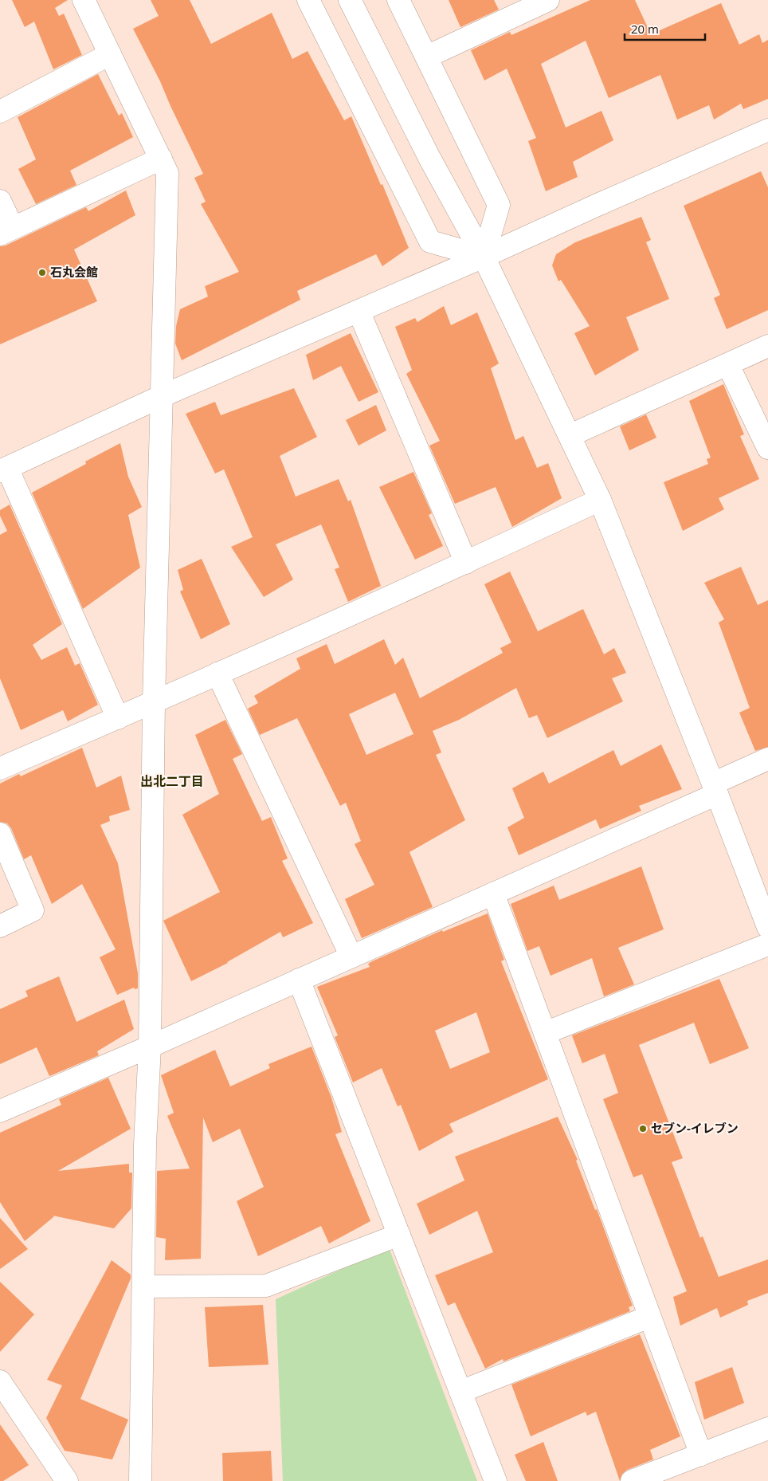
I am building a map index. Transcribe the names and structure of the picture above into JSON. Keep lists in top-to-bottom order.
{
  "districts": ["出北二丁目"],
  "places": ["石丸会館", "セブン-イレブン"],
  "scale_bar": "20 m"
}
